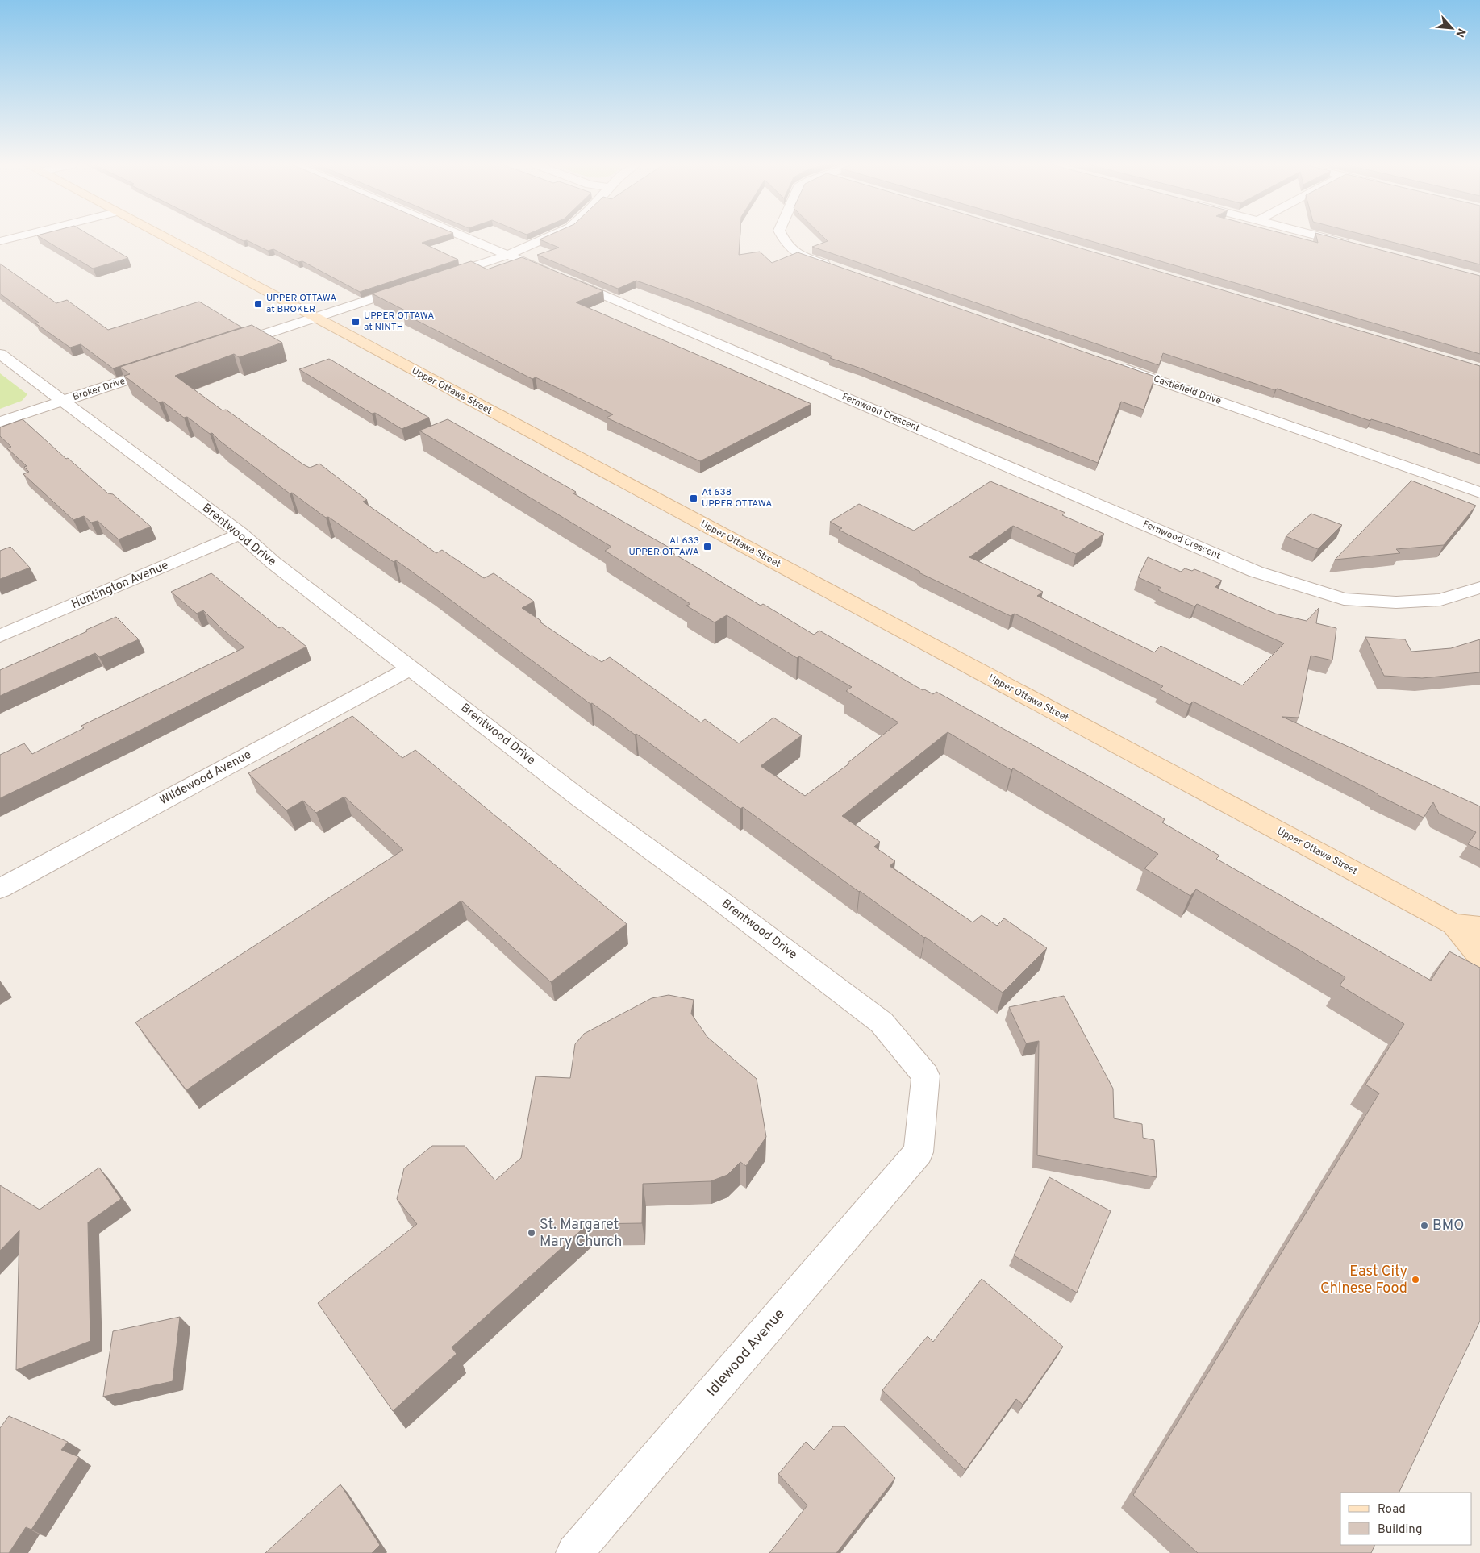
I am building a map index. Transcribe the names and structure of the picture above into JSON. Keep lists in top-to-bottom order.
{
  "streets": {
    "main road": ["Upper Ottawa Street"],
    "street": [
      "Broker Drive",
      "Castlefield Drive",
      "Fernwood Crescent",
      "Brentwood Drive",
      "Huntington Avenue",
      "Wildewood Avenue",
      "Idlewood Avenue"
    ]
  },
  "crossings": [
    ["Broker Drive", "Brentwood Drive"],
    ["Brentwood Drive", "Huntington Avenue"],
    ["Brentwood Drive", "Wildewood Avenue"],
    ["Brentwood Drive", "Idlewood Avenue"]
  ],
  "places": {
    "transit": [
      "UPPER OTTAWA at BROKER",
      "UPPER OTTAWA at NINTH",
      "At 638 UPPER OTTAWA",
      "At 633 UPPER OTTAWA"
    ],
    "other": ["BMO", "St. Margaret Mary Church", "East City Chinese Food"]
  },
  "legend": ["Road", "Building"],
  "north": "bottom right"
}
